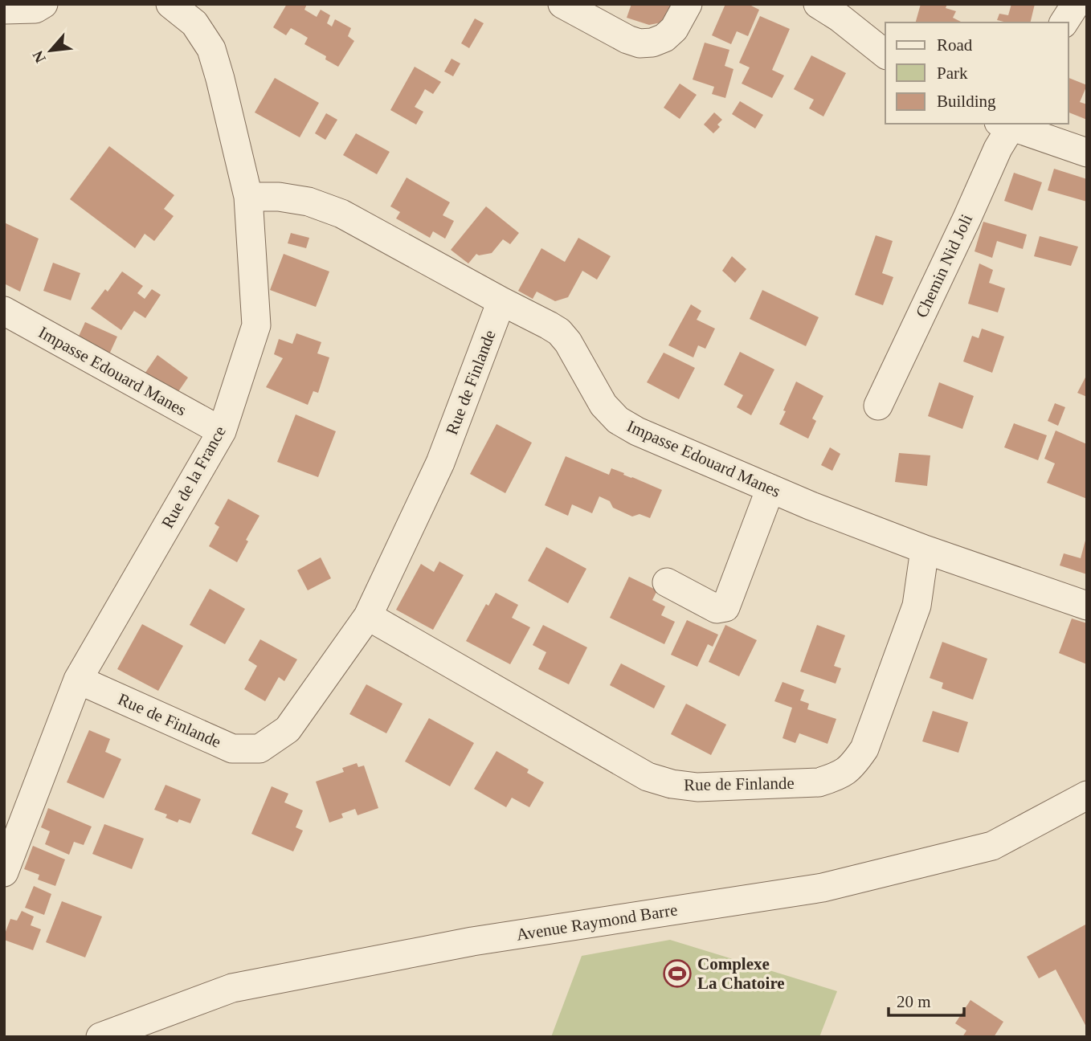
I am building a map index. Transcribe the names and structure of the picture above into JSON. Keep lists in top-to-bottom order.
{
  "streets": {
    "street": [
      "Chemin Nid Joli",
      "Impasse Edouard Manes",
      "Rue de Finlande",
      "Rue de la France",
      "Avenue Raymond Barre"
    ]
  },
  "crossings": [
    ["Impasse Edouard Manes", "Rue de Finlande"],
    ["Impasse Edouard Manes", "Rue de la France"],
    ["Rue de Finlande", "Rue de la France"]
  ],
  "places": {
    "sports": ["Complexe La Chatoire"]
  },
  "legend": ["Road", "Park", "Building"],
  "scale_bar": "20 m",
  "north": "bottom left"
}
